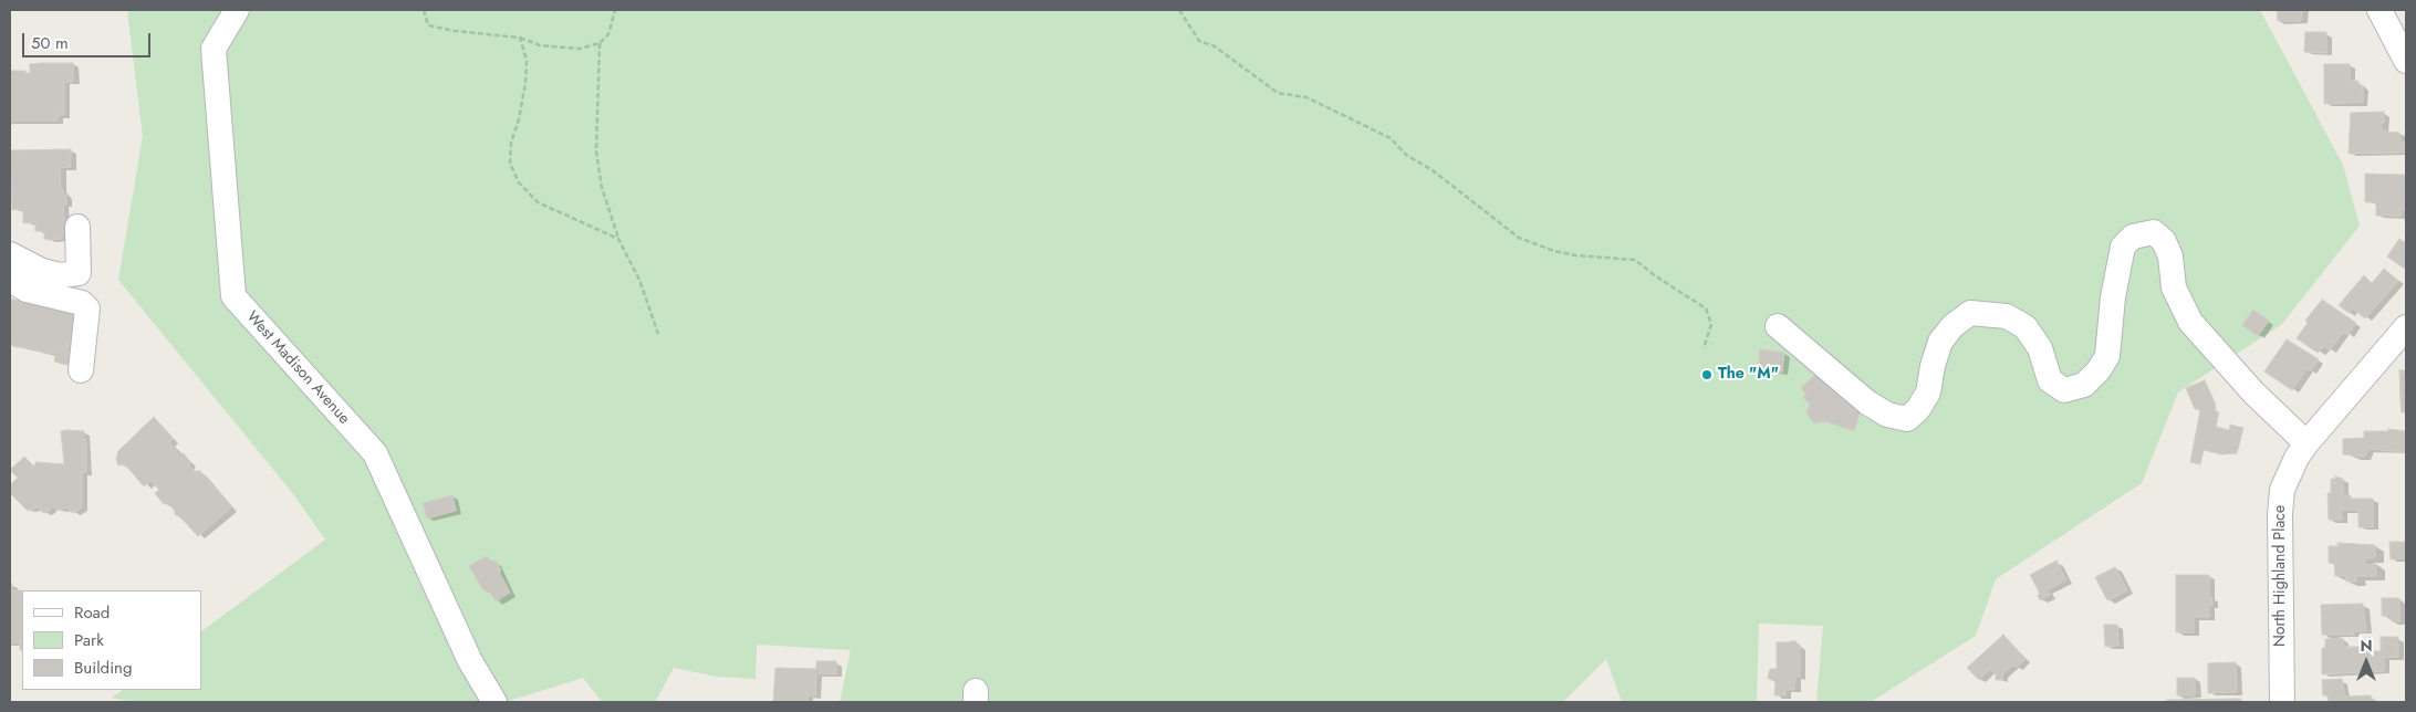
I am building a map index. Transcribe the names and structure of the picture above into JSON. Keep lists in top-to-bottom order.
{
  "streets": {
    "street": ["West Madison Avenue", "North Highland Place"]
  },
  "places": ["The \"M\""],
  "legend": ["Road", "Park", "Building"],
  "scale_bar": "50 m",
  "north": "top"
}
